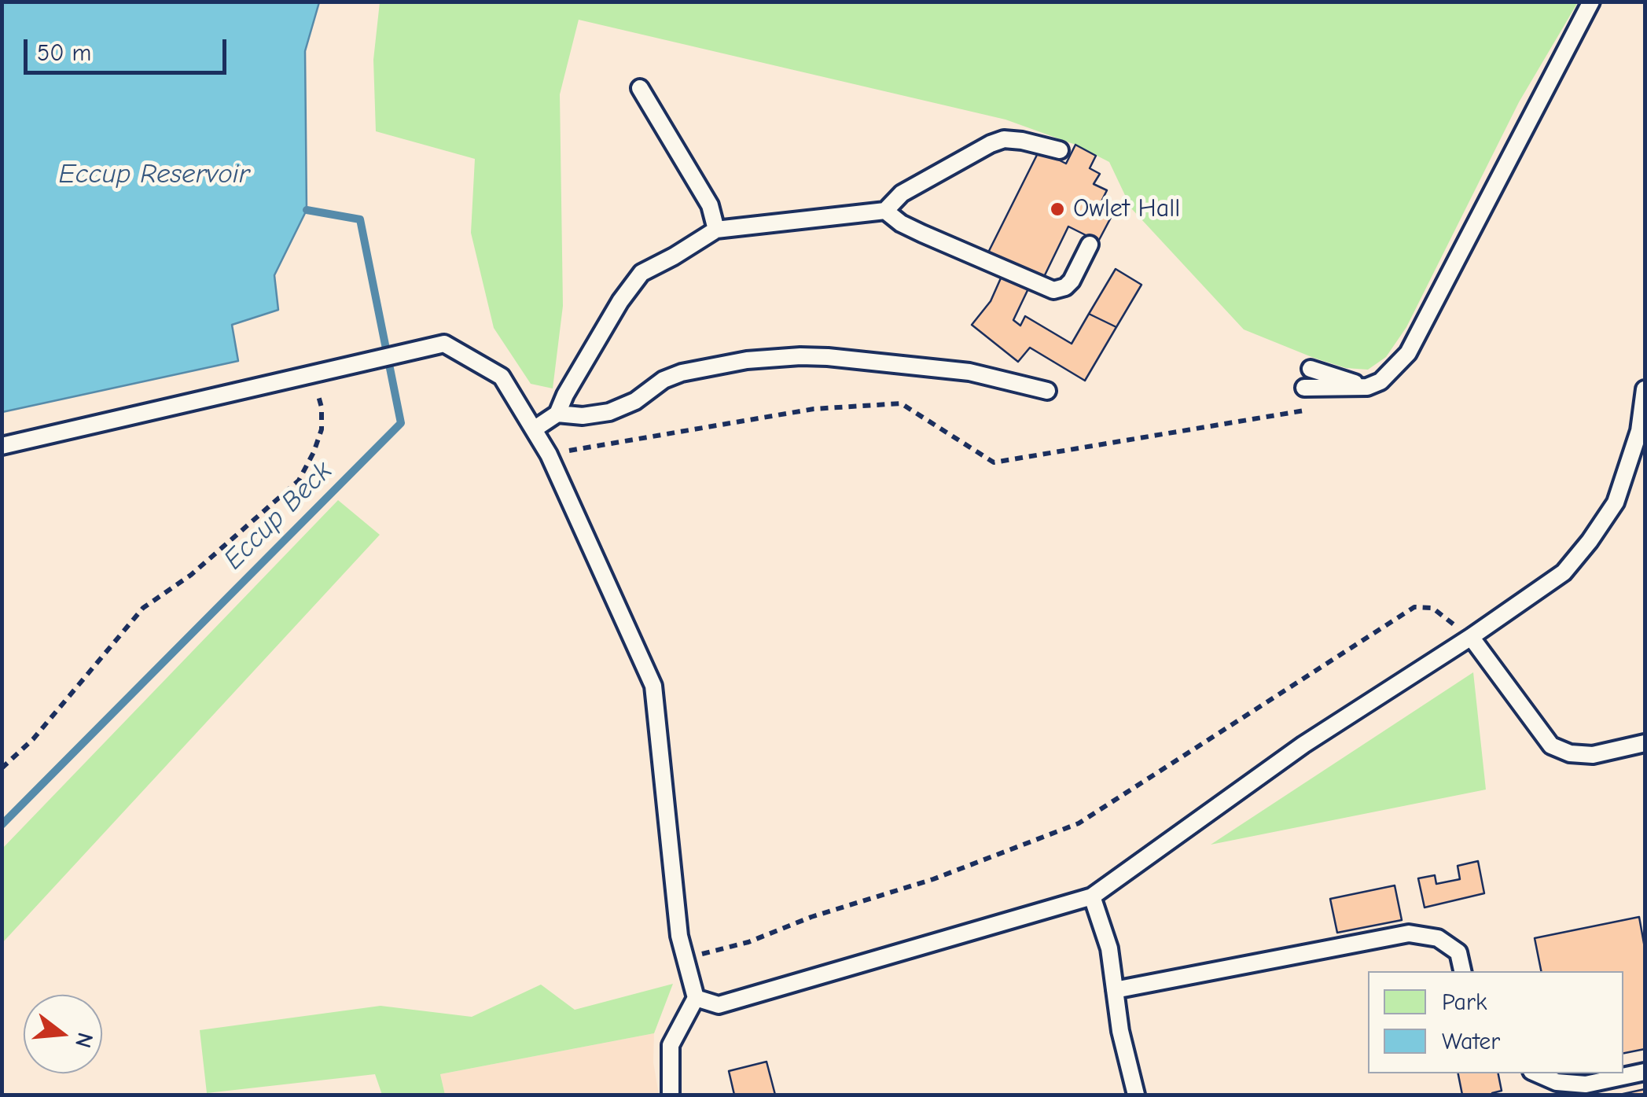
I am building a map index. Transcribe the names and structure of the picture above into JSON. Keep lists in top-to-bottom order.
{
  "water": ["Eccup Reservoir", "Eccup Beck"],
  "places": ["Owlet Hall"],
  "legend": ["Park", "Water"],
  "scale_bar": "50 m",
  "north": "right"
}
